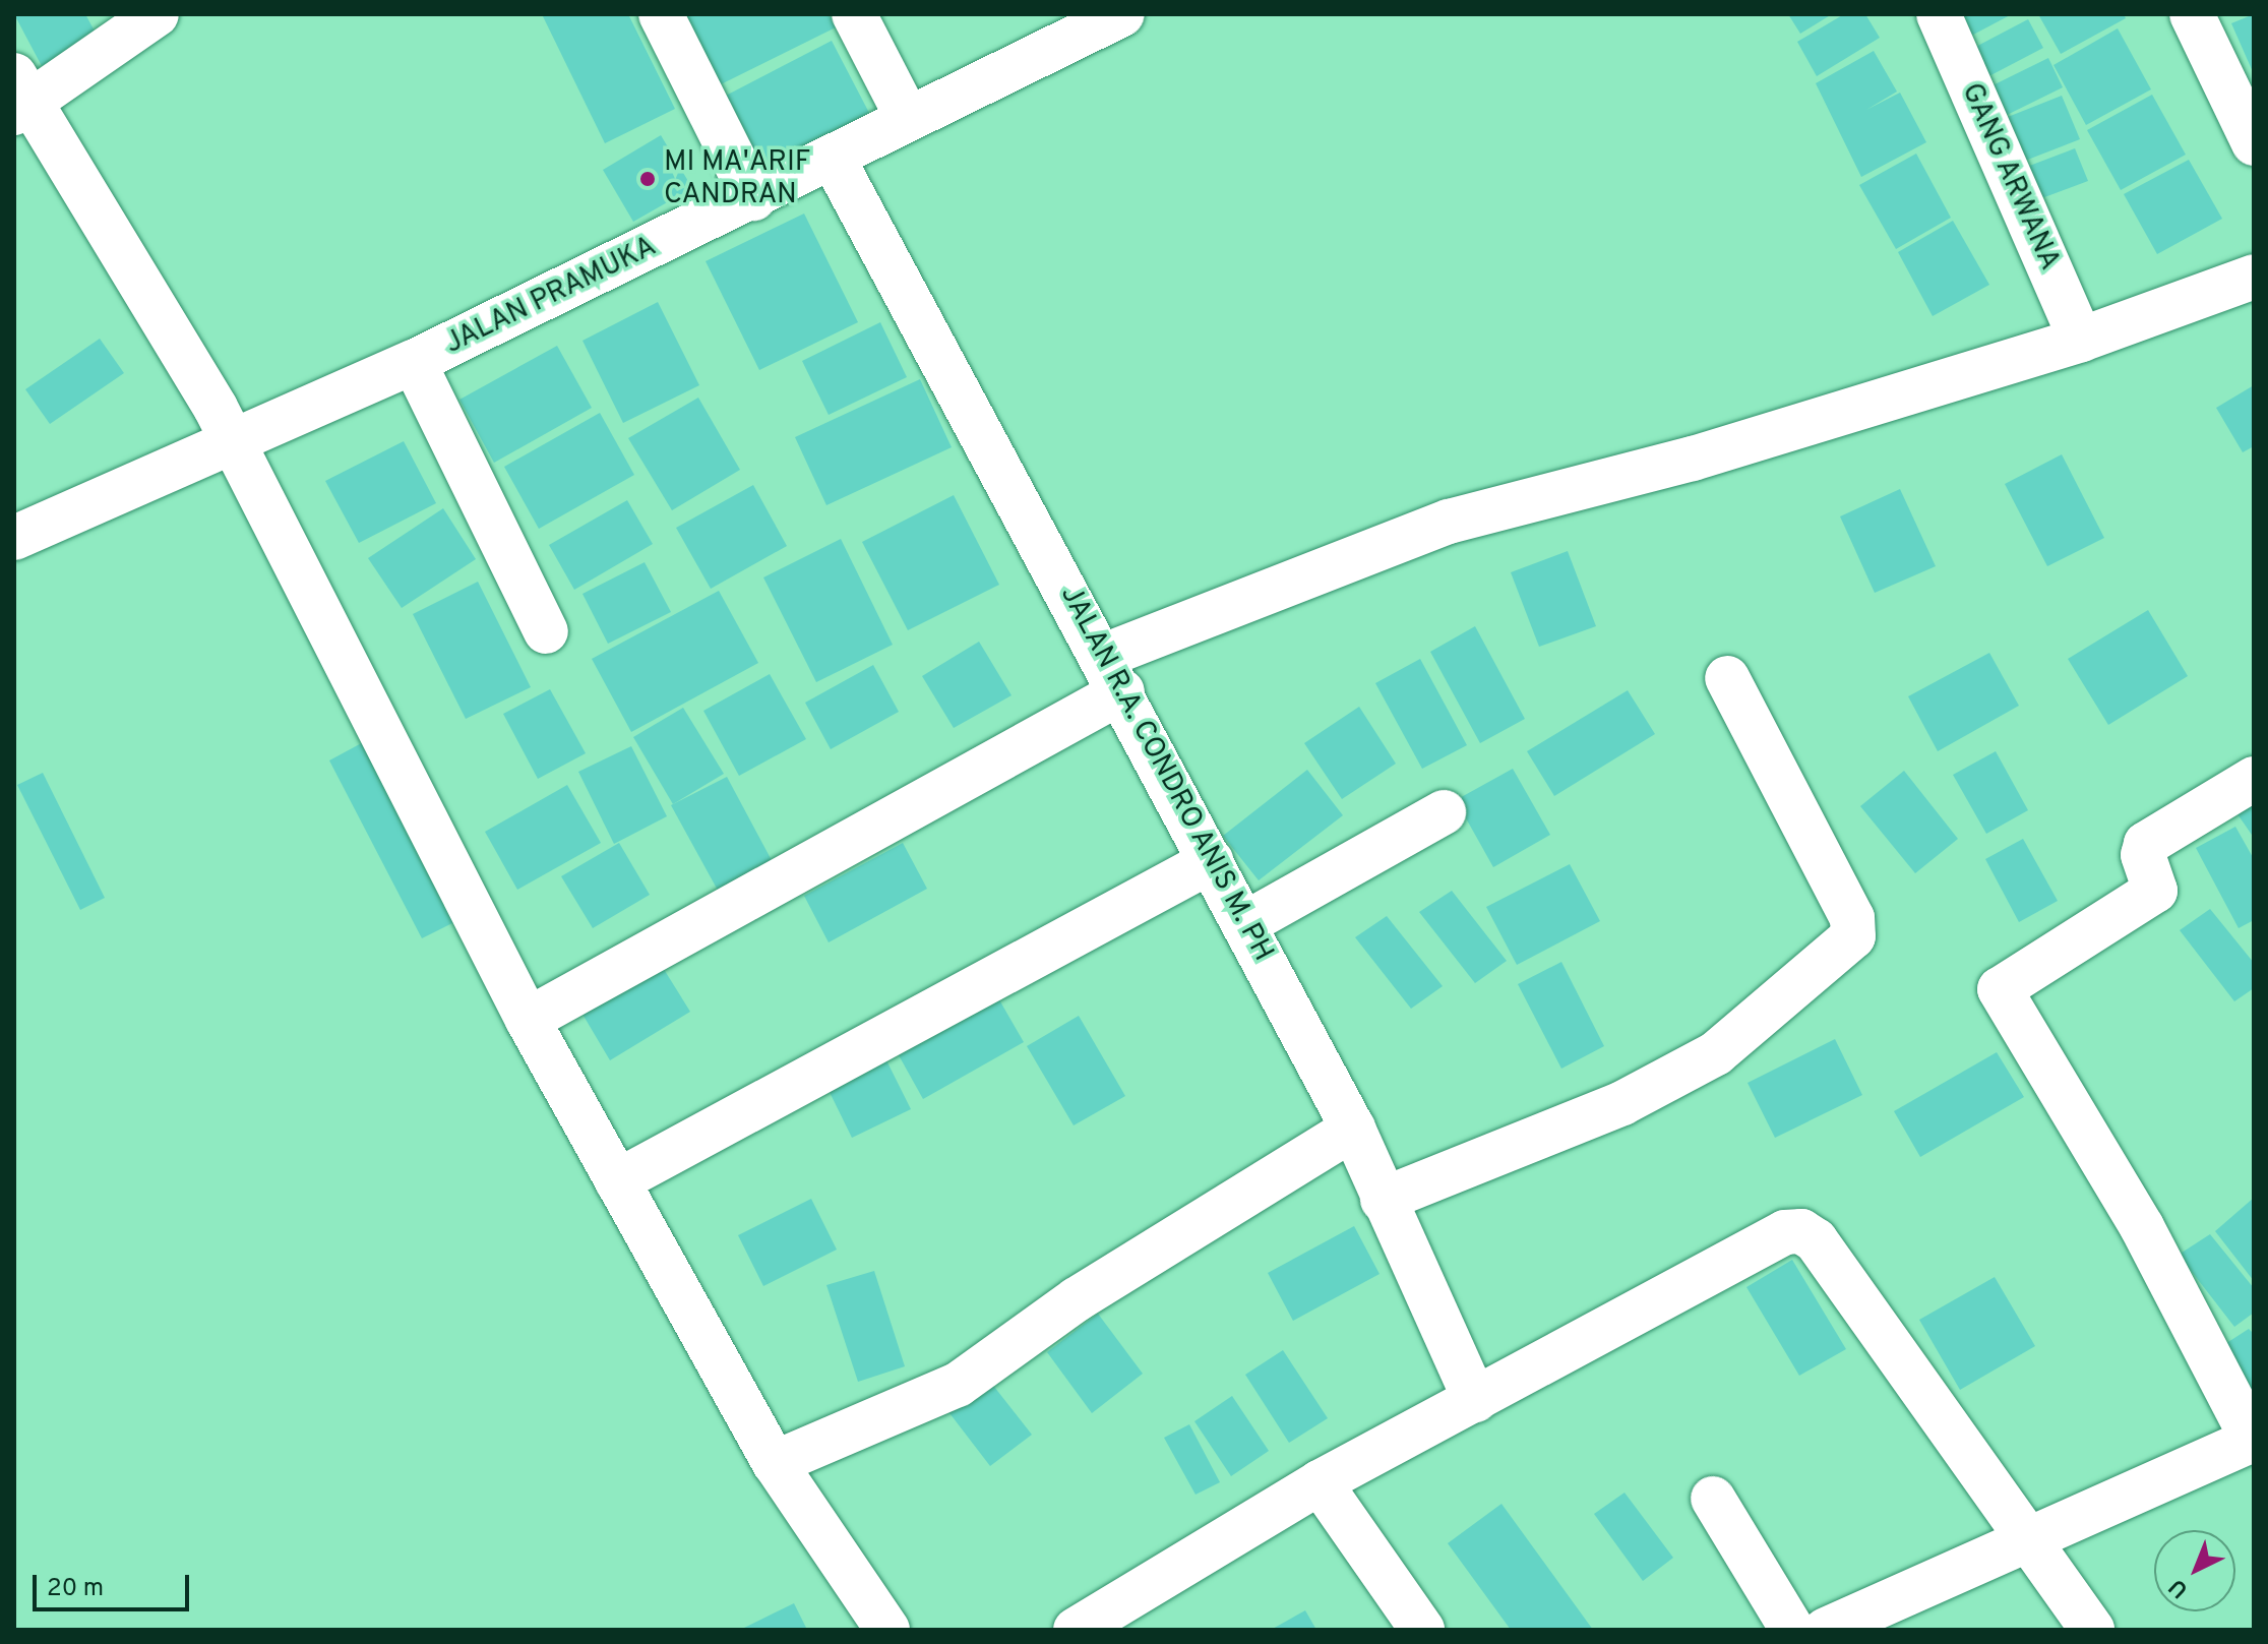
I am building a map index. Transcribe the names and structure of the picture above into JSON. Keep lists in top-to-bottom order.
{
  "streets": {
    "street": ["GANG ARWANA", "JALAN PRAMUKA", "JALAN R.A. CONDRO ANIS M. PH"]
  },
  "crossings": [
    ["JALAN PRAMUKA", "JALAN R.A. CONDRO ANIS M. PH"]
  ],
  "places": ["MI MA'ARIF CANDRAN"],
  "scale_bar": "20 m",
  "north": "bottom left"
}
